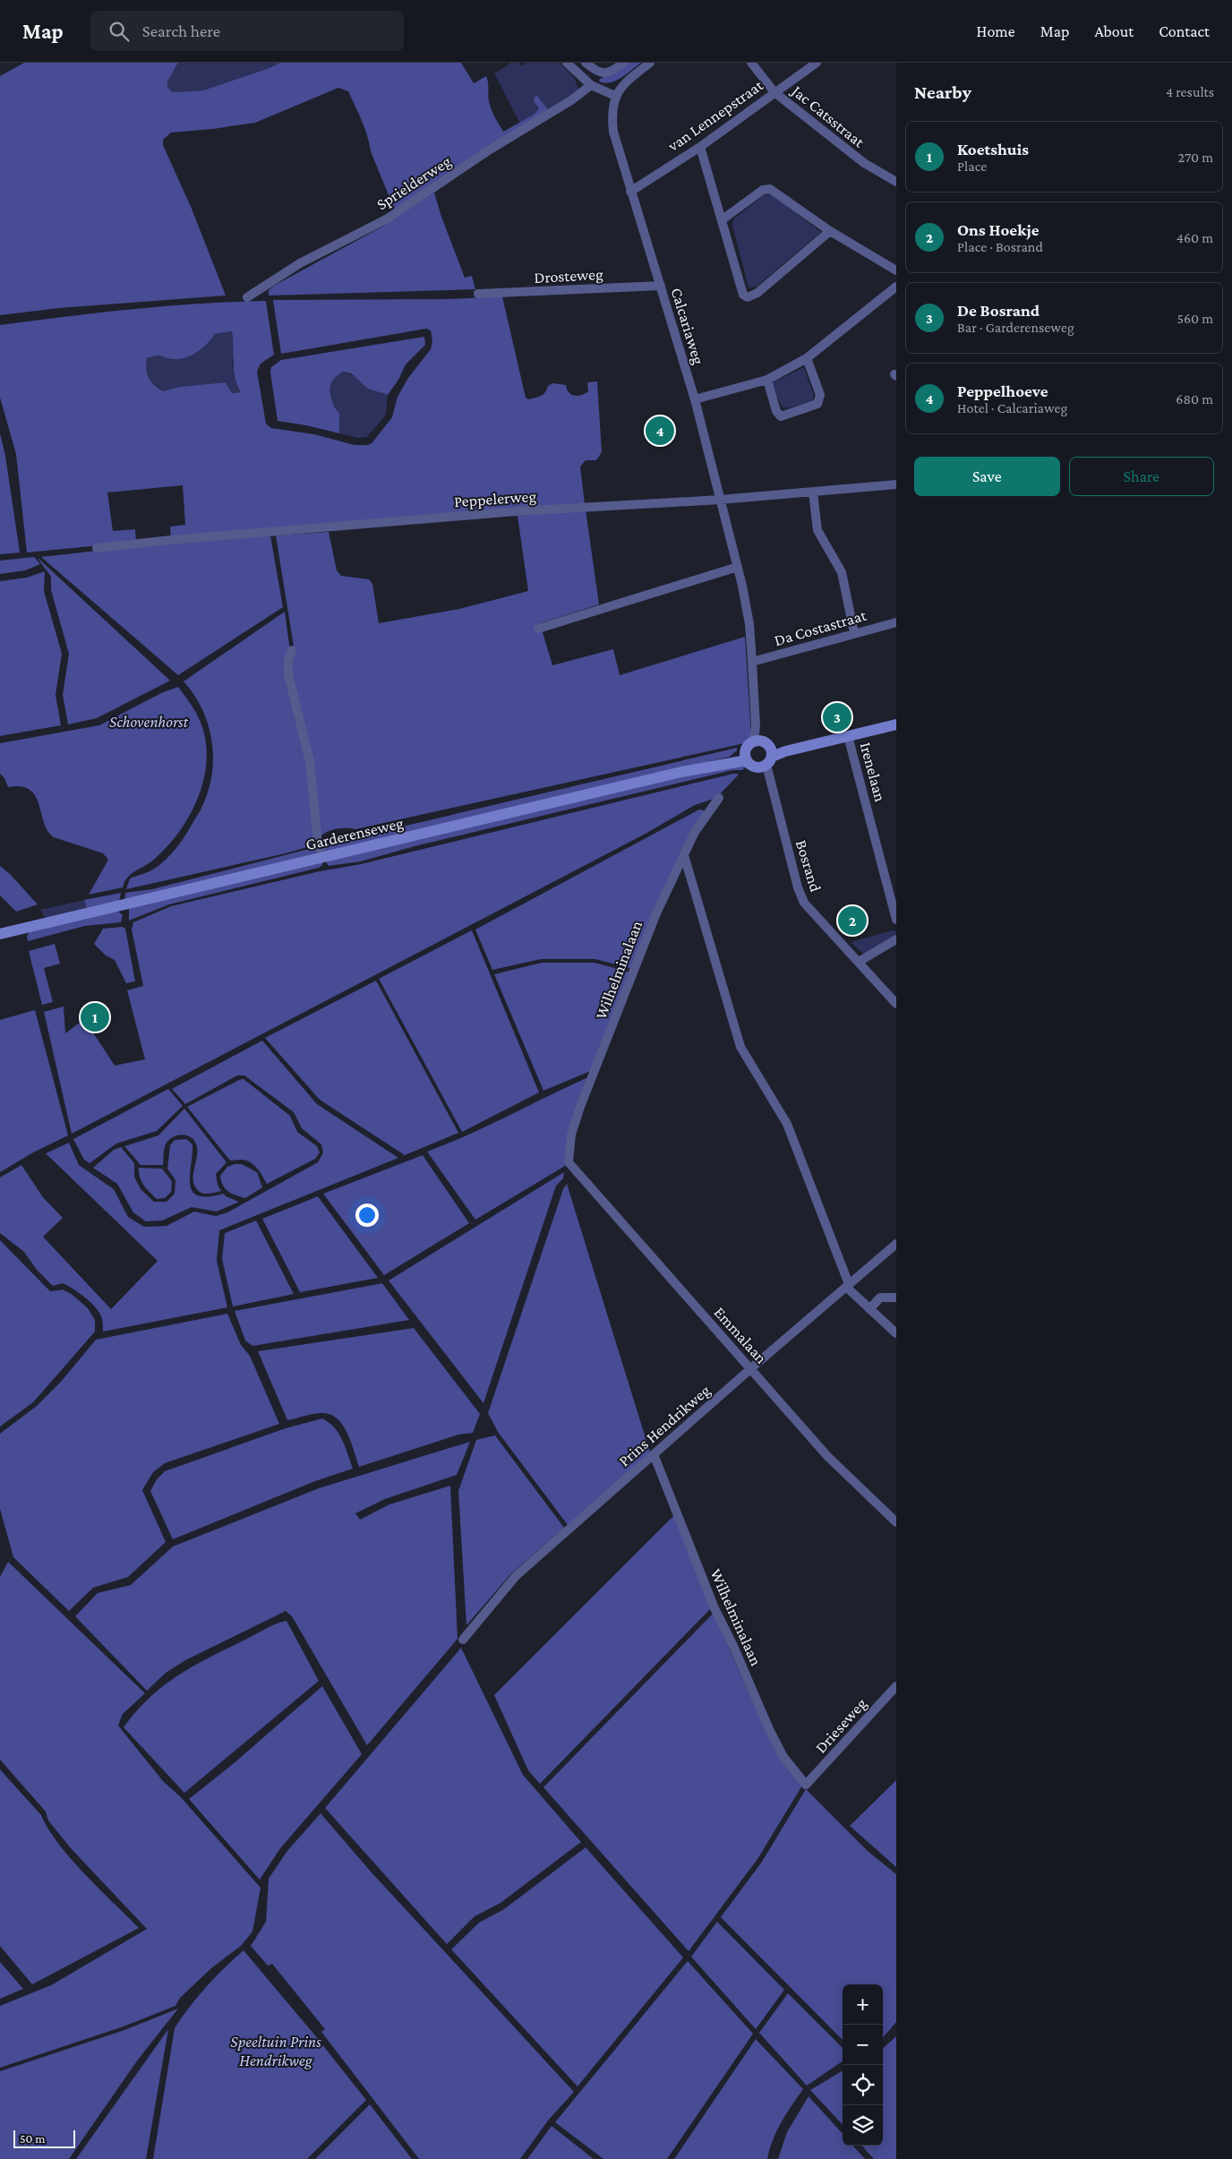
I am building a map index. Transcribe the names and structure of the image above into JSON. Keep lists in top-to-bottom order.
{
  "streets": {
    "main road": ["Garderenseweg"],
    "street": [
      "van Lennepstraat",
      "Jac Catsstraat",
      "Sprielderweg",
      "Drosteweg",
      "Calcariaweg",
      "Peppelerweg",
      "Da Costastraat",
      "Irenelaan",
      "Bosrand",
      "Wilhelminalaan",
      "Emmalaan",
      "Prins Hendrikweg",
      "Drieseweg"
    ]
  },
  "crossings": [
    ["van Lennepstraat", "Jac Catsstraat"],
    ["van Lennepstraat", "Calcariaweg"],
    ["Drosteweg", "Calcariaweg"],
    ["Calcariaweg", "Peppelerweg"],
    ["Calcariaweg", "Da Costastraat"],
    ["Wilhelminalaan", "Emmalaan"],
    ["Wilhelminalaan", "Prins Hendrikweg"],
    ["Wilhelminalaan", "Drieseweg"],
    ["Emmalaan", "Prins Hendrikweg"]
  ],
  "parks": ["Schovenhorst", "Speeltuin Prins Hendrikweg"],
  "scale_bar": "50 m",
  "page": {
    "header": "Map",
    "search": "Search here",
    "nav": [
      "Home",
      "Map",
      "About",
      "Contact"
    ],
    "heading": ["Nearby", "4 results"],
    "list": [
      {
        "mark": "1",
        "name": "Koetshuis",
        "note": "Place",
        "value": "270 m"
      },
      {
        "mark": "2",
        "name": "Ons Hoekje",
        "note": "Place · Bosrand",
        "value": "460 m"
      },
      {
        "mark": "3",
        "name": "De Bosrand",
        "note": "Bar · Garderenseweg",
        "value": "560 m"
      },
      {
        "mark": "4",
        "name": "Peppelhoeve",
        "note": "Hotel · Calcariaweg",
        "value": "680 m"
      }
    ],
    "pins": [
      "4",
      "3",
      "2",
      "1"
    ],
    "buttons": ["Save", "Share"],
    "map_buttons": ["+", "−"],
    "scale": "50 m"
  }
}
